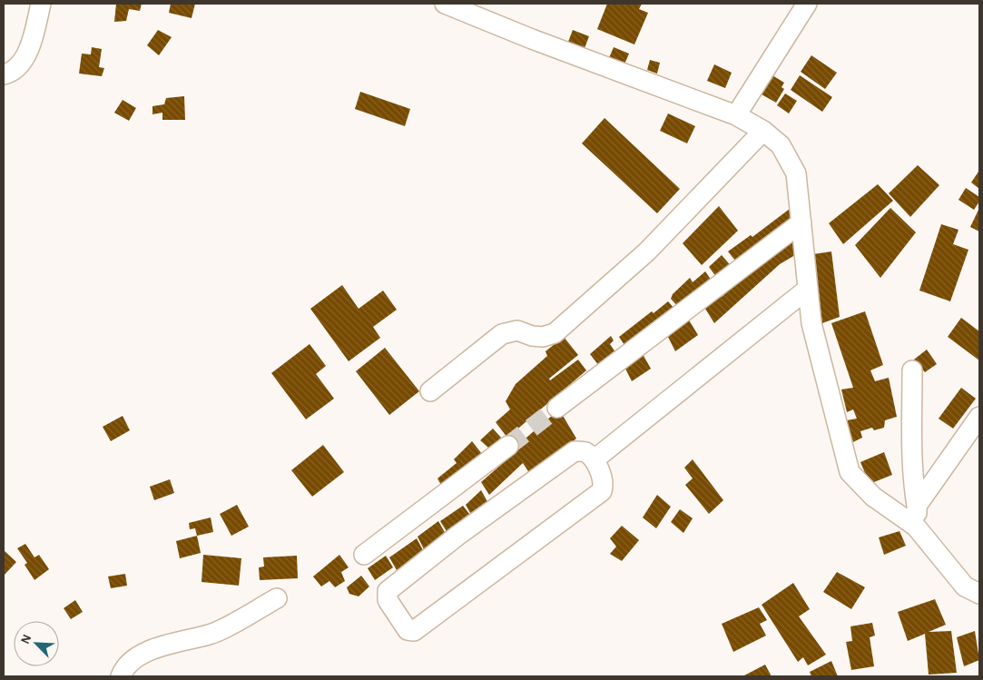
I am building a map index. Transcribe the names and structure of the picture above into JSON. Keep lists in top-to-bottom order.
{
  "north": "top left"
}
